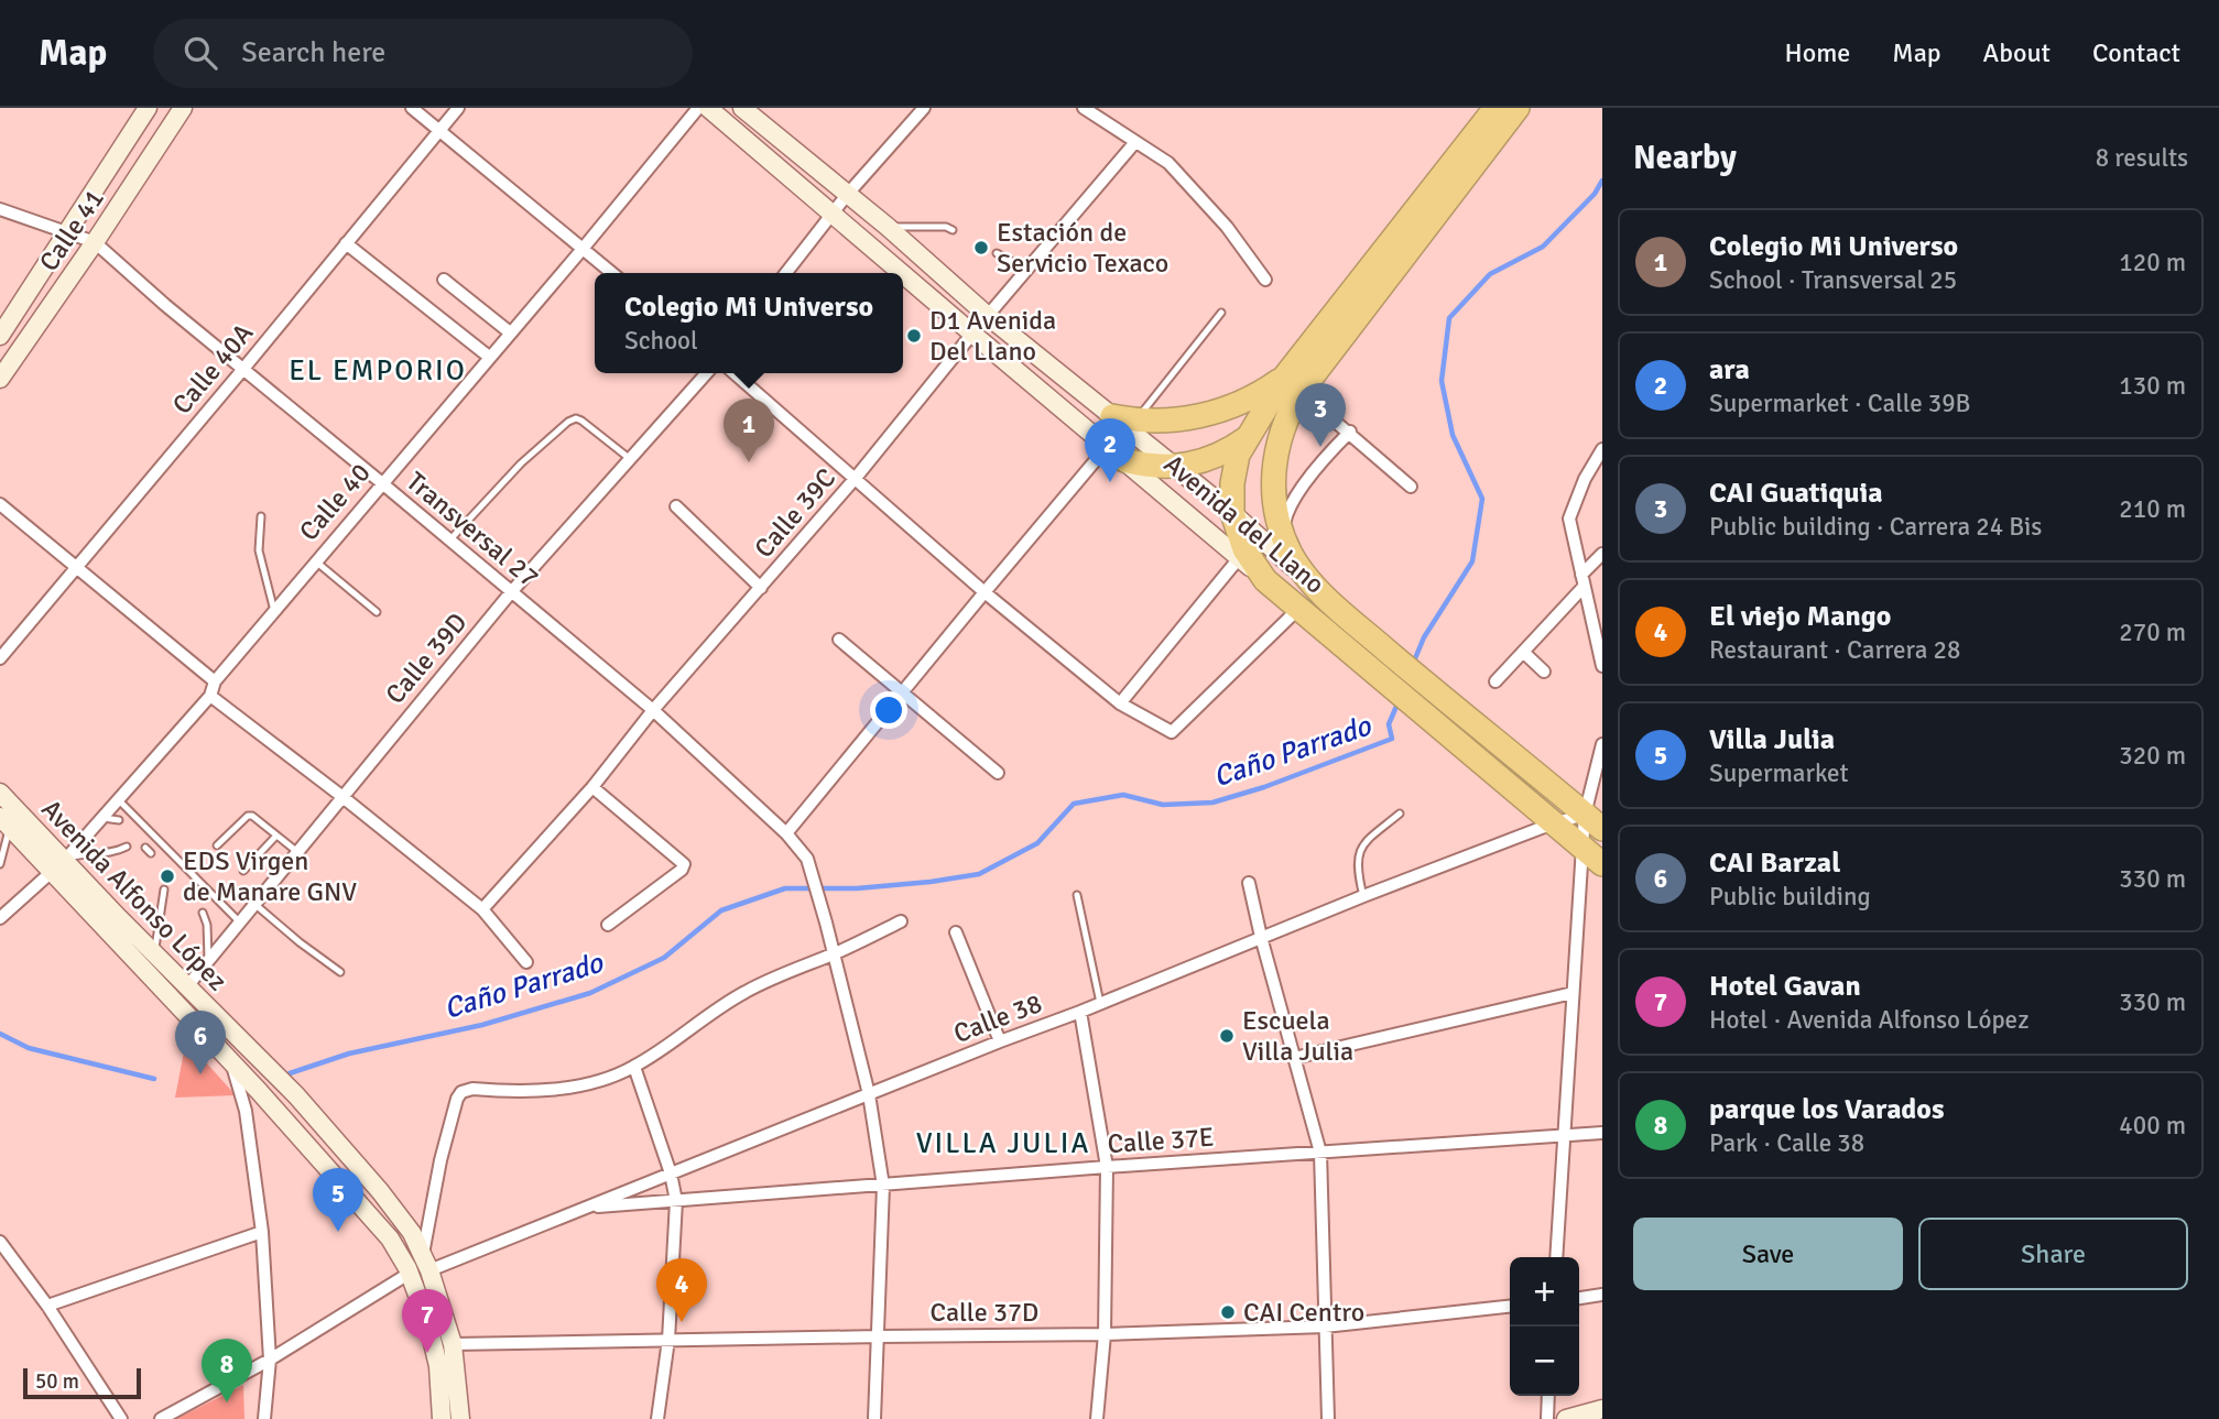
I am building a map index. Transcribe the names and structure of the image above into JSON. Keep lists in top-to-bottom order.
{
  "streets": {
    "highway": ["Avenida del Llano"],
    "street": [
      "Calle 41",
      "Calle 40A",
      "Calle 40",
      "Calle 39C",
      "Transversal 27",
      "Calle 39D",
      "Avenida Alfonso López",
      "Calle 38",
      "Calle 37E",
      "Calle 37D"
    ]
  },
  "crossings": [
    ["Calle 41", "Transversal 27"],
    ["Calle 40A", "Transversal 27"],
    ["Calle 40", "Transversal 27"],
    ["Calle 40", "Avenida Alfonso López"],
    ["Calle 39C", "Avenida del Llano"],
    ["Calle 39C", "Transversal 27"],
    ["Avenida del Llano", "Calle 38"],
    ["Transversal 27", "Calle 39D"],
    ["Calle 39D", "Avenida Alfonso López"],
    ["Avenida Alfonso López", "Calle 38"],
    ["Avenida Alfonso López", "Calle 37D"],
    ["Calle 38", "Calle 37E"]
  ],
  "districts": ["EL EMPORIO", "VILLA JULIA"],
  "water": ["Caño Parrado"],
  "places": [
    "Estación de Servicio Texaco",
    "D1 Avenida Del Llano",
    "EDS Virgen de Manare GNV",
    "Escuela Villa Julia",
    "CAI Centro"
  ],
  "scale_bar": "50 m",
  "page": {
    "header": "Map",
    "search": "Search here",
    "nav": [
      "Home",
      "Map",
      "About",
      "Contact"
    ],
    "heading": ["Nearby", "8 results"],
    "list": [
      {
        "mark": "1",
        "name": "Colegio Mi Universo",
        "note": "School · Transversal 25",
        "value": "120 m"
      },
      {
        "mark": "2",
        "name": "ara",
        "note": "Supermarket · Calle 39B",
        "value": "130 m"
      },
      {
        "mark": "3",
        "name": "CAI Guatiquia",
        "note": "Public building · Carrera 24 Bis",
        "value": "210 m"
      },
      {
        "mark": "4",
        "name": "El viejo Mango",
        "note": "Restaurant · Carrera 28",
        "value": "270 m"
      },
      {
        "mark": "5",
        "name": "Villa Julia",
        "note": "Supermarket",
        "value": "320 m"
      },
      {
        "mark": "6",
        "name": "CAI Barzal",
        "note": "Public building",
        "value": "330 m"
      },
      {
        "mark": "7",
        "name": "Hotel Gavan",
        "note": "Hotel · Avenida Alfonso López",
        "value": "330 m"
      },
      {
        "mark": "8",
        "name": "parque los Varados",
        "note": "Park · Calle 38",
        "value": "400 m"
      }
    ],
    "popup": ["Colegio Mi Universo", "School"],
    "pins": [
      "3",
      "1",
      "2",
      "6",
      "5",
      "4",
      "7",
      "8"
    ],
    "buttons": ["Save", "Share"],
    "map_buttons": ["+", "−"],
    "scale": "50 m"
  }
}
